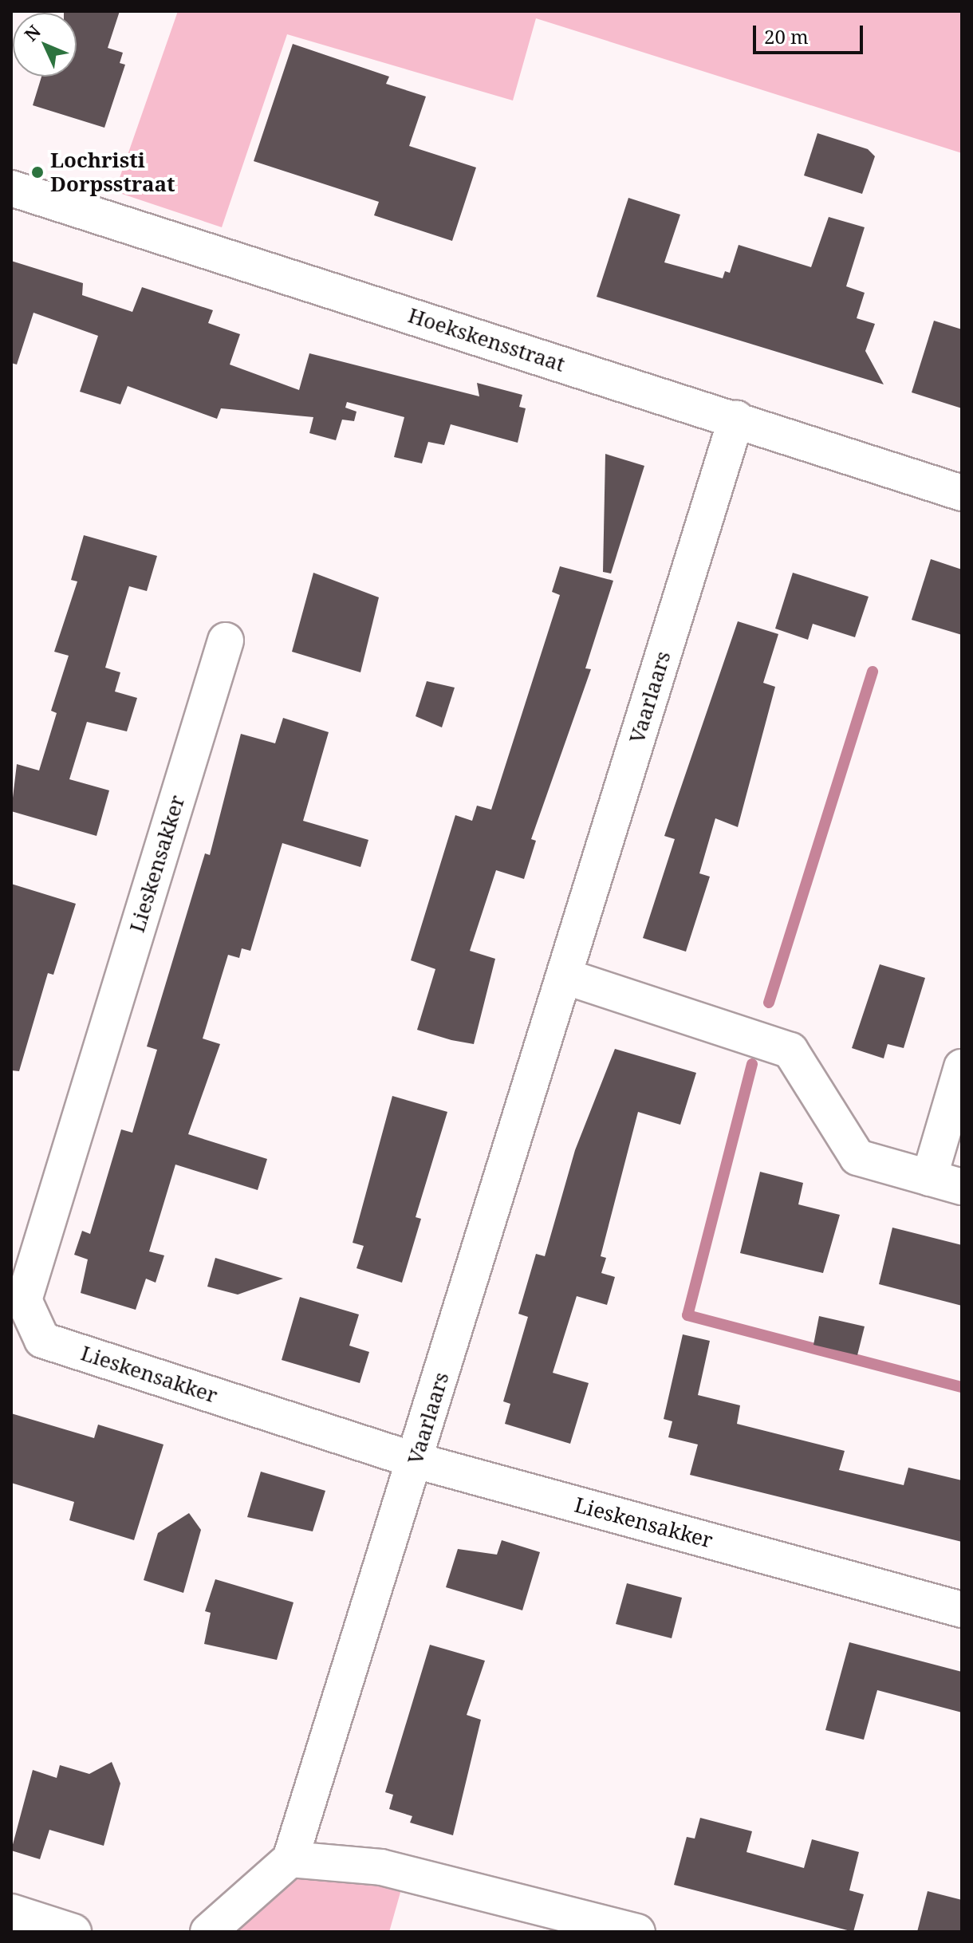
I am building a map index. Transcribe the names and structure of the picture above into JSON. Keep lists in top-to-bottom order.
{
  "streets": {
    "street": ["Hoekskensstraat", "Vaarlaars", "Lieskensakker"]
  },
  "crossings": [
    ["Hoekskensstraat", "Vaarlaars"],
    ["Vaarlaars", "Lieskensakker"]
  ],
  "places": ["Lochristi Dorpsstraat"],
  "scale_bar": "20 m",
  "north": "top left"
}
